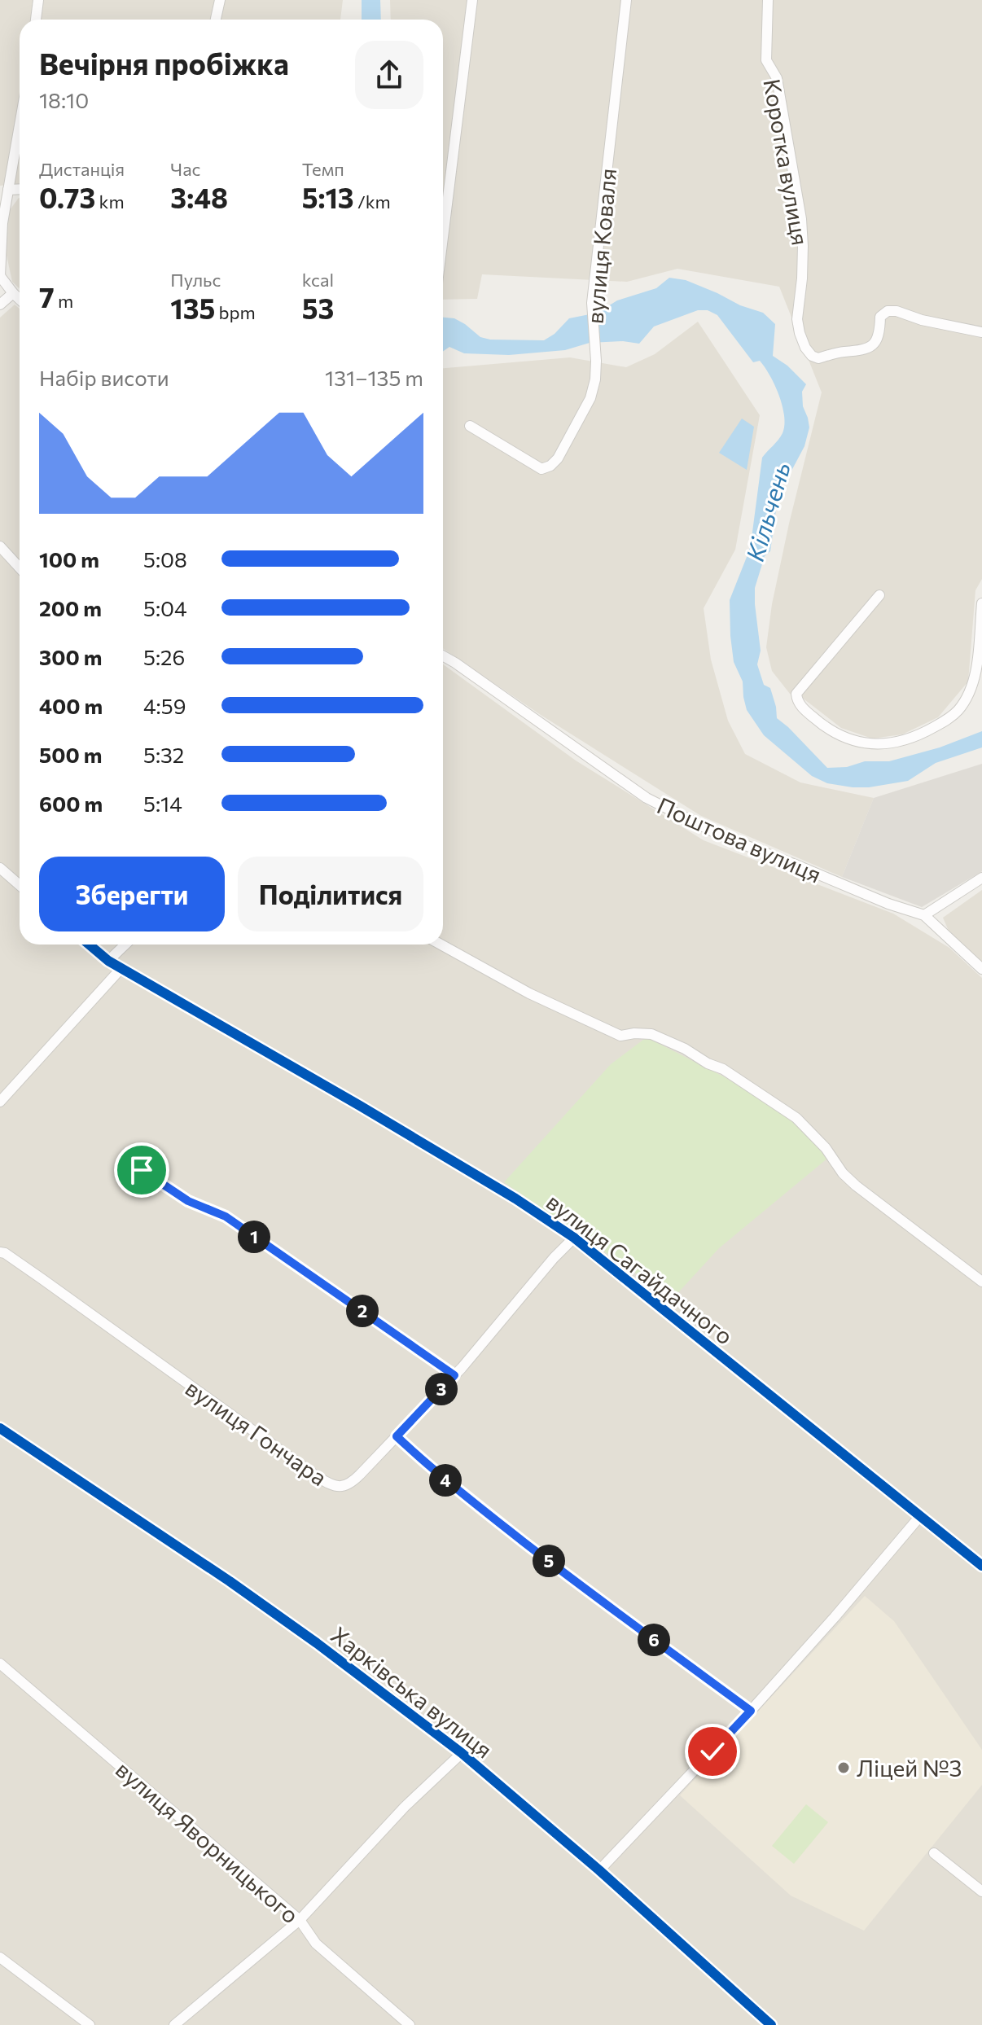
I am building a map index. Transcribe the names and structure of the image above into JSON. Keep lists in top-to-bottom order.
{
  "streets": {
    "street": [
      "Коротка вулиця",
      "вулиця Коваля",
      "Поштова вулиця",
      "вулиця Сагайдачного",
      "вулиця Гончара",
      "Харківська вулиця",
      "вулиця Яворницького"
    ]
  },
  "crossings": [
    ["вулиця Сагайдачного", "вулиця Гончара"]
  ],
  "water": ["Кільчень"],
  "places": ["Ліцей №3"],
  "page": {
    "heading": ["Вечірня пробіжка", "18:10"],
    "stats": [
      ["Дистанція", "0.73 km"],
      ["Час", "3:48"],
      ["Темп", "5:13 /km"],
      ["7 m"],
      ["Пульс", "135 bpm"],
      ["kcal", "53"]
    ],
    "chart": ["Набір висоти", "131–135 m"],
    "list": [
      {
        "name": "100 m",
        "note": "5:08"
      },
      {
        "name": "200 m",
        "note": "5:04"
      },
      {
        "name": "300 m",
        "note": "5:26"
      },
      {
        "name": "400 m",
        "note": "4:59"
      },
      {
        "name": "500 m",
        "note": "5:32"
      },
      {
        "name": "600 m",
        "note": "5:14"
      }
    ],
    "buttons": ["Зберегти", "Поділитися"],
    "pins": [
      "1",
      "2",
      "3",
      "4",
      "5",
      "6"
    ]
  }
}
